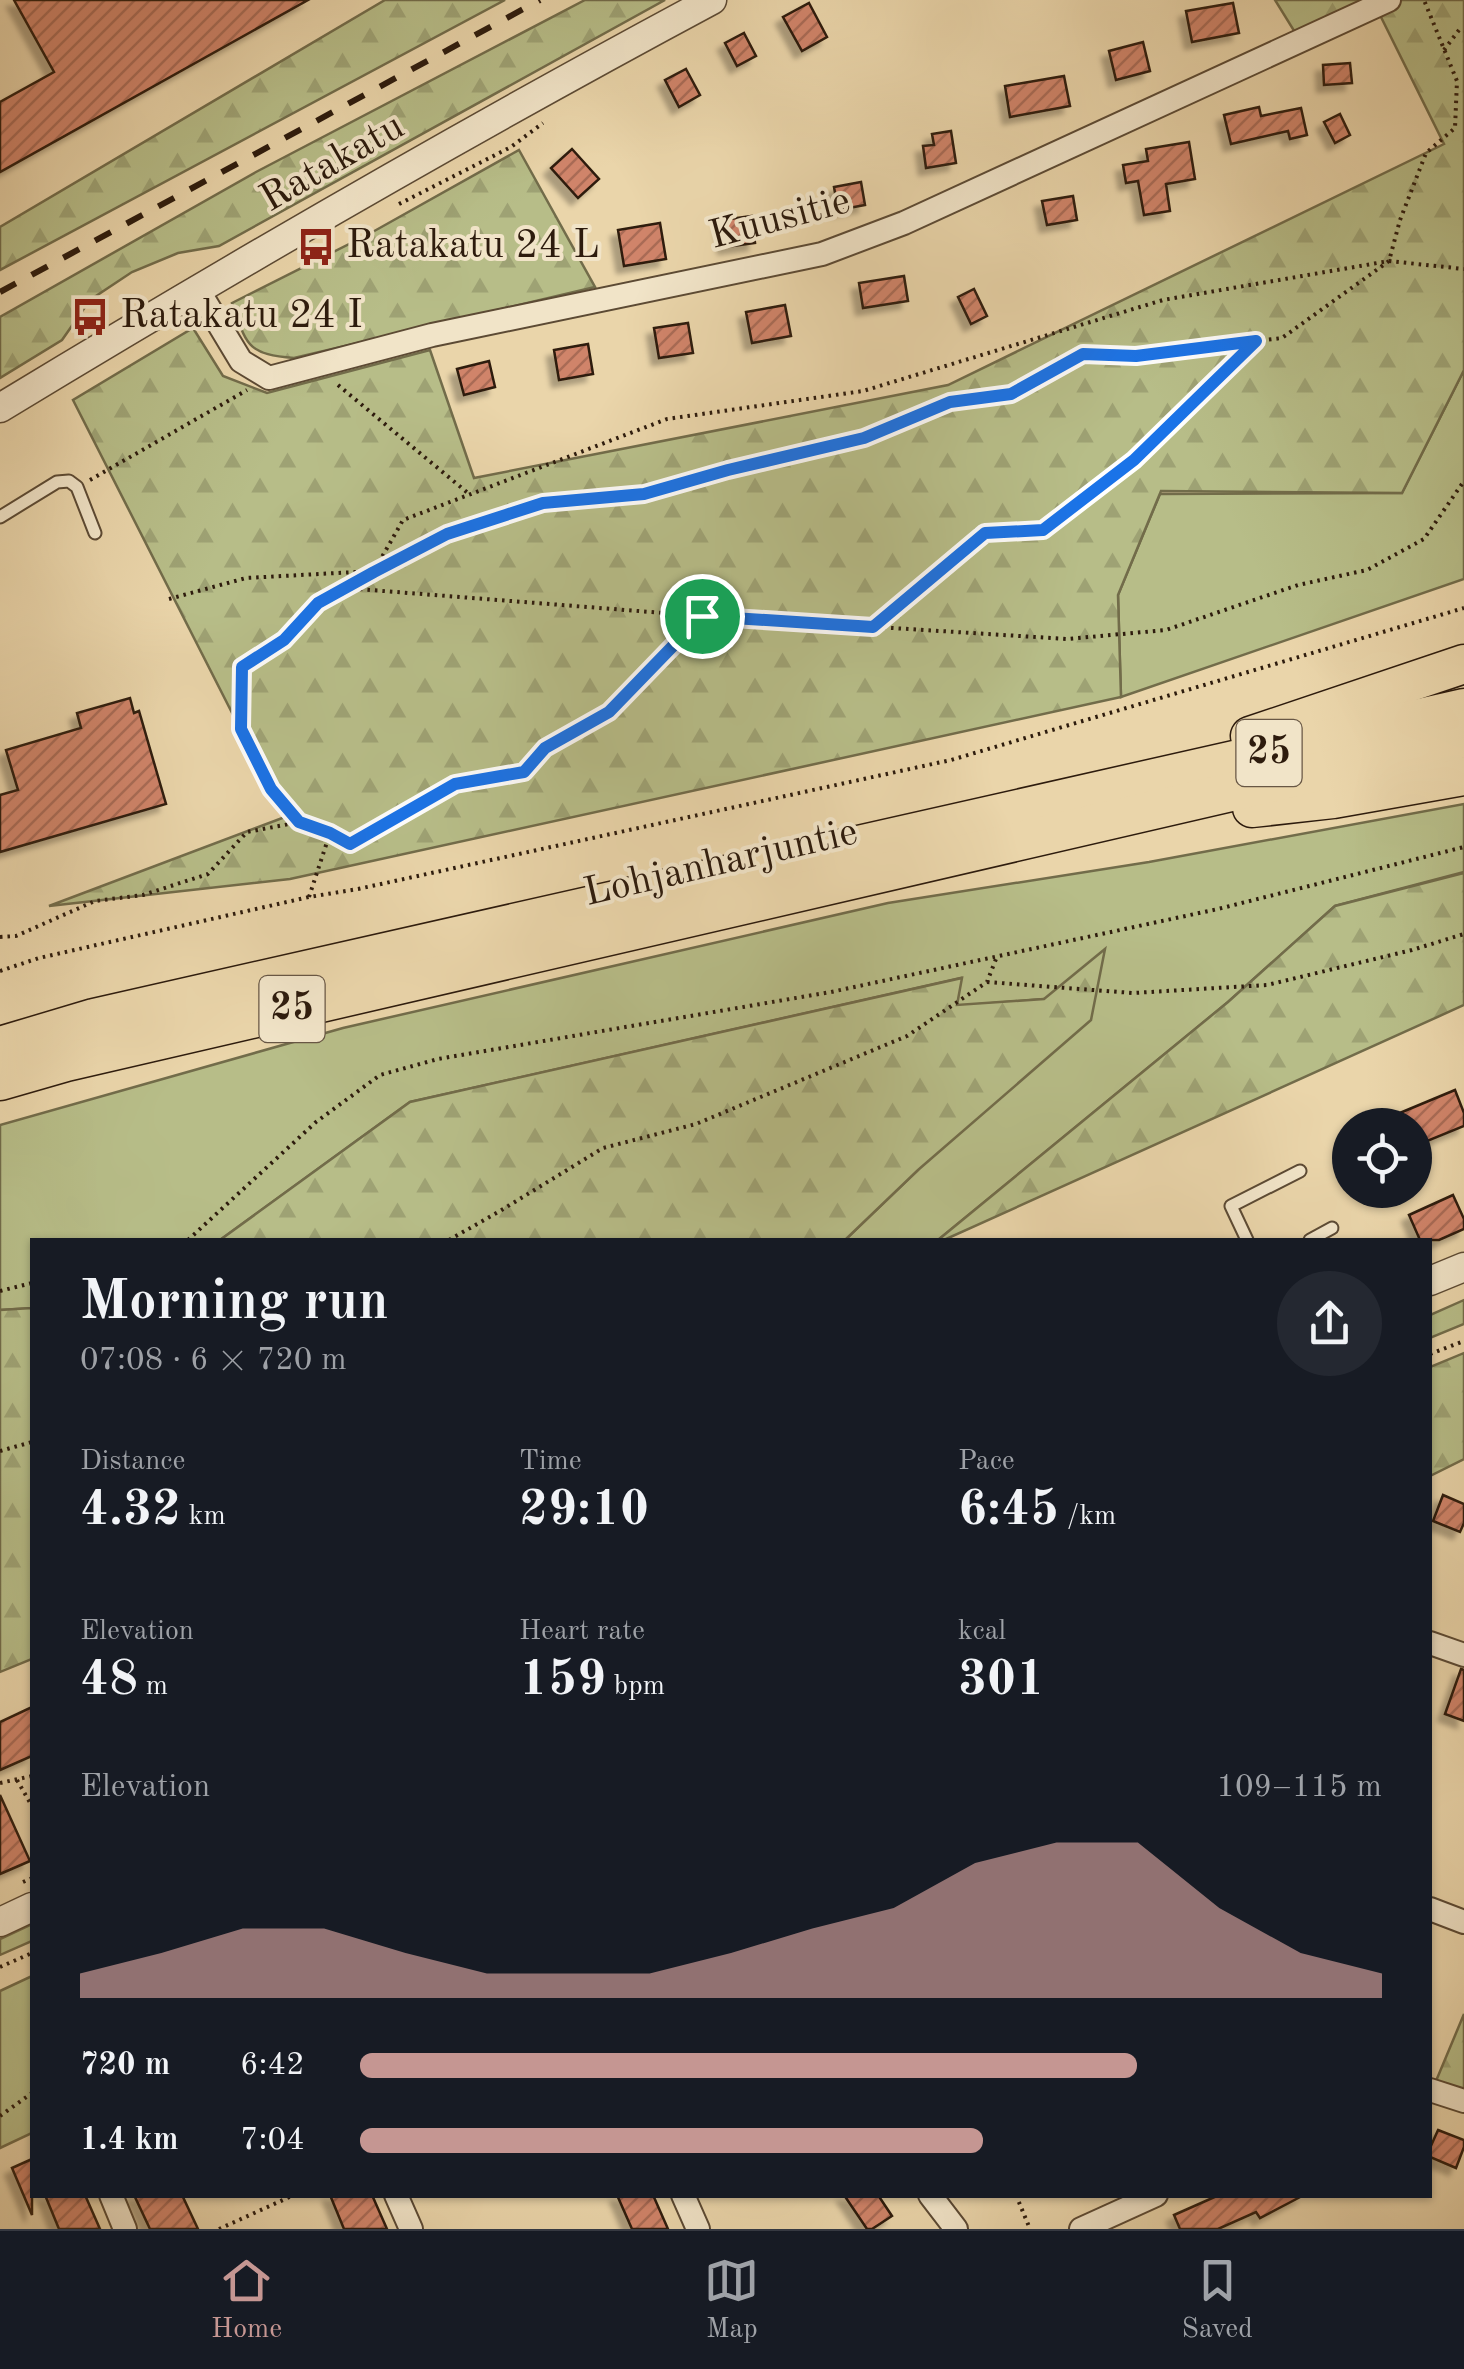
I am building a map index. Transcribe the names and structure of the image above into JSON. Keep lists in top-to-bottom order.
{
  "streets": {
    "highway": ["25", "Lohjanharjuntie"],
    "street": ["Ratakatu", "Kuusitie"]
  },
  "places": {
    "bus stop": ["Ratakatu 24 L", "Ratakatu 24 I"]
  },
  "page": {
    "heading": ["Morning run", "07:08 · 6 × 720 m"],
    "stats": [
      ["Distance", "4.32 km"],
      ["Time", "29:10"],
      ["Pace", "6:45 /km"],
      ["Elevation", "48 m"],
      ["Heart rate", "159 bpm"],
      ["kcal", "301"]
    ],
    "chart": ["Elevation", "109–115 m"],
    "list": [
      {
        "name": "720 m",
        "note": "6:42"
      },
      {
        "name": "1.4 km",
        "note": "7:04"
      }
    ],
    "tabs": ["Home", "Map", "Saved"]
  }
}
